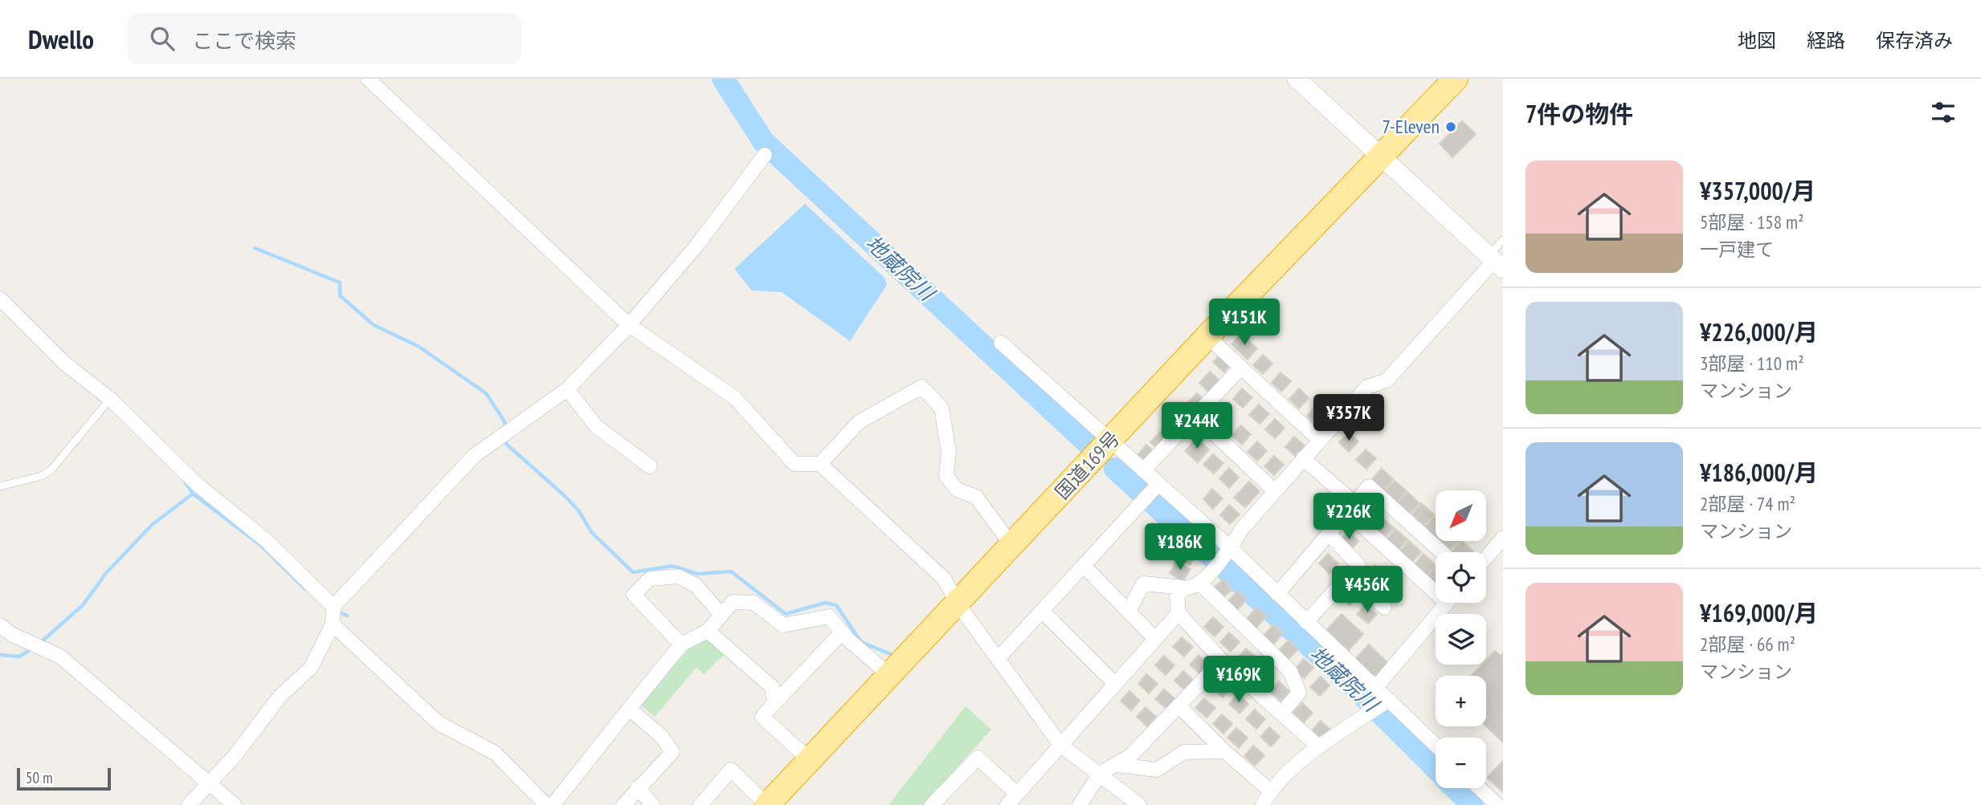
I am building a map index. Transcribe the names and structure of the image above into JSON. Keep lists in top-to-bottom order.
{
  "streets": {
    "highway": ["国道169号"]
  },
  "water": ["地蔵院川"],
  "places": ["7-Eleven"],
  "scale_bar": "50 m",
  "north": "bottom left",
  "page": {
    "header": "Dwello",
    "search": "ここで検索",
    "nav": ["地図", "経路", "保存済み"],
    "heading": "7件の物件",
    "list": [
      {
        "name": "¥357,000/月",
        "note": "5部屋 · 158 m² · 一戸建て"
      },
      {
        "name": "¥226,000/月",
        "note": "3部屋 · 110 m² · マンション"
      },
      {
        "name": "¥186,000/月",
        "note": "2部屋 · 74 m² · マンション"
      },
      {
        "name": "¥169,000/月",
        "note": "2部屋 · 66 m² · マンション"
      }
    ],
    "price": [
      "¥151K",
      "¥357K",
      "¥244K",
      "¥226K",
      "¥186K",
      "¥456K",
      "¥169K"
    ],
    "map_buttons": ["+", "−"],
    "scale": "50 m"
  }
}
